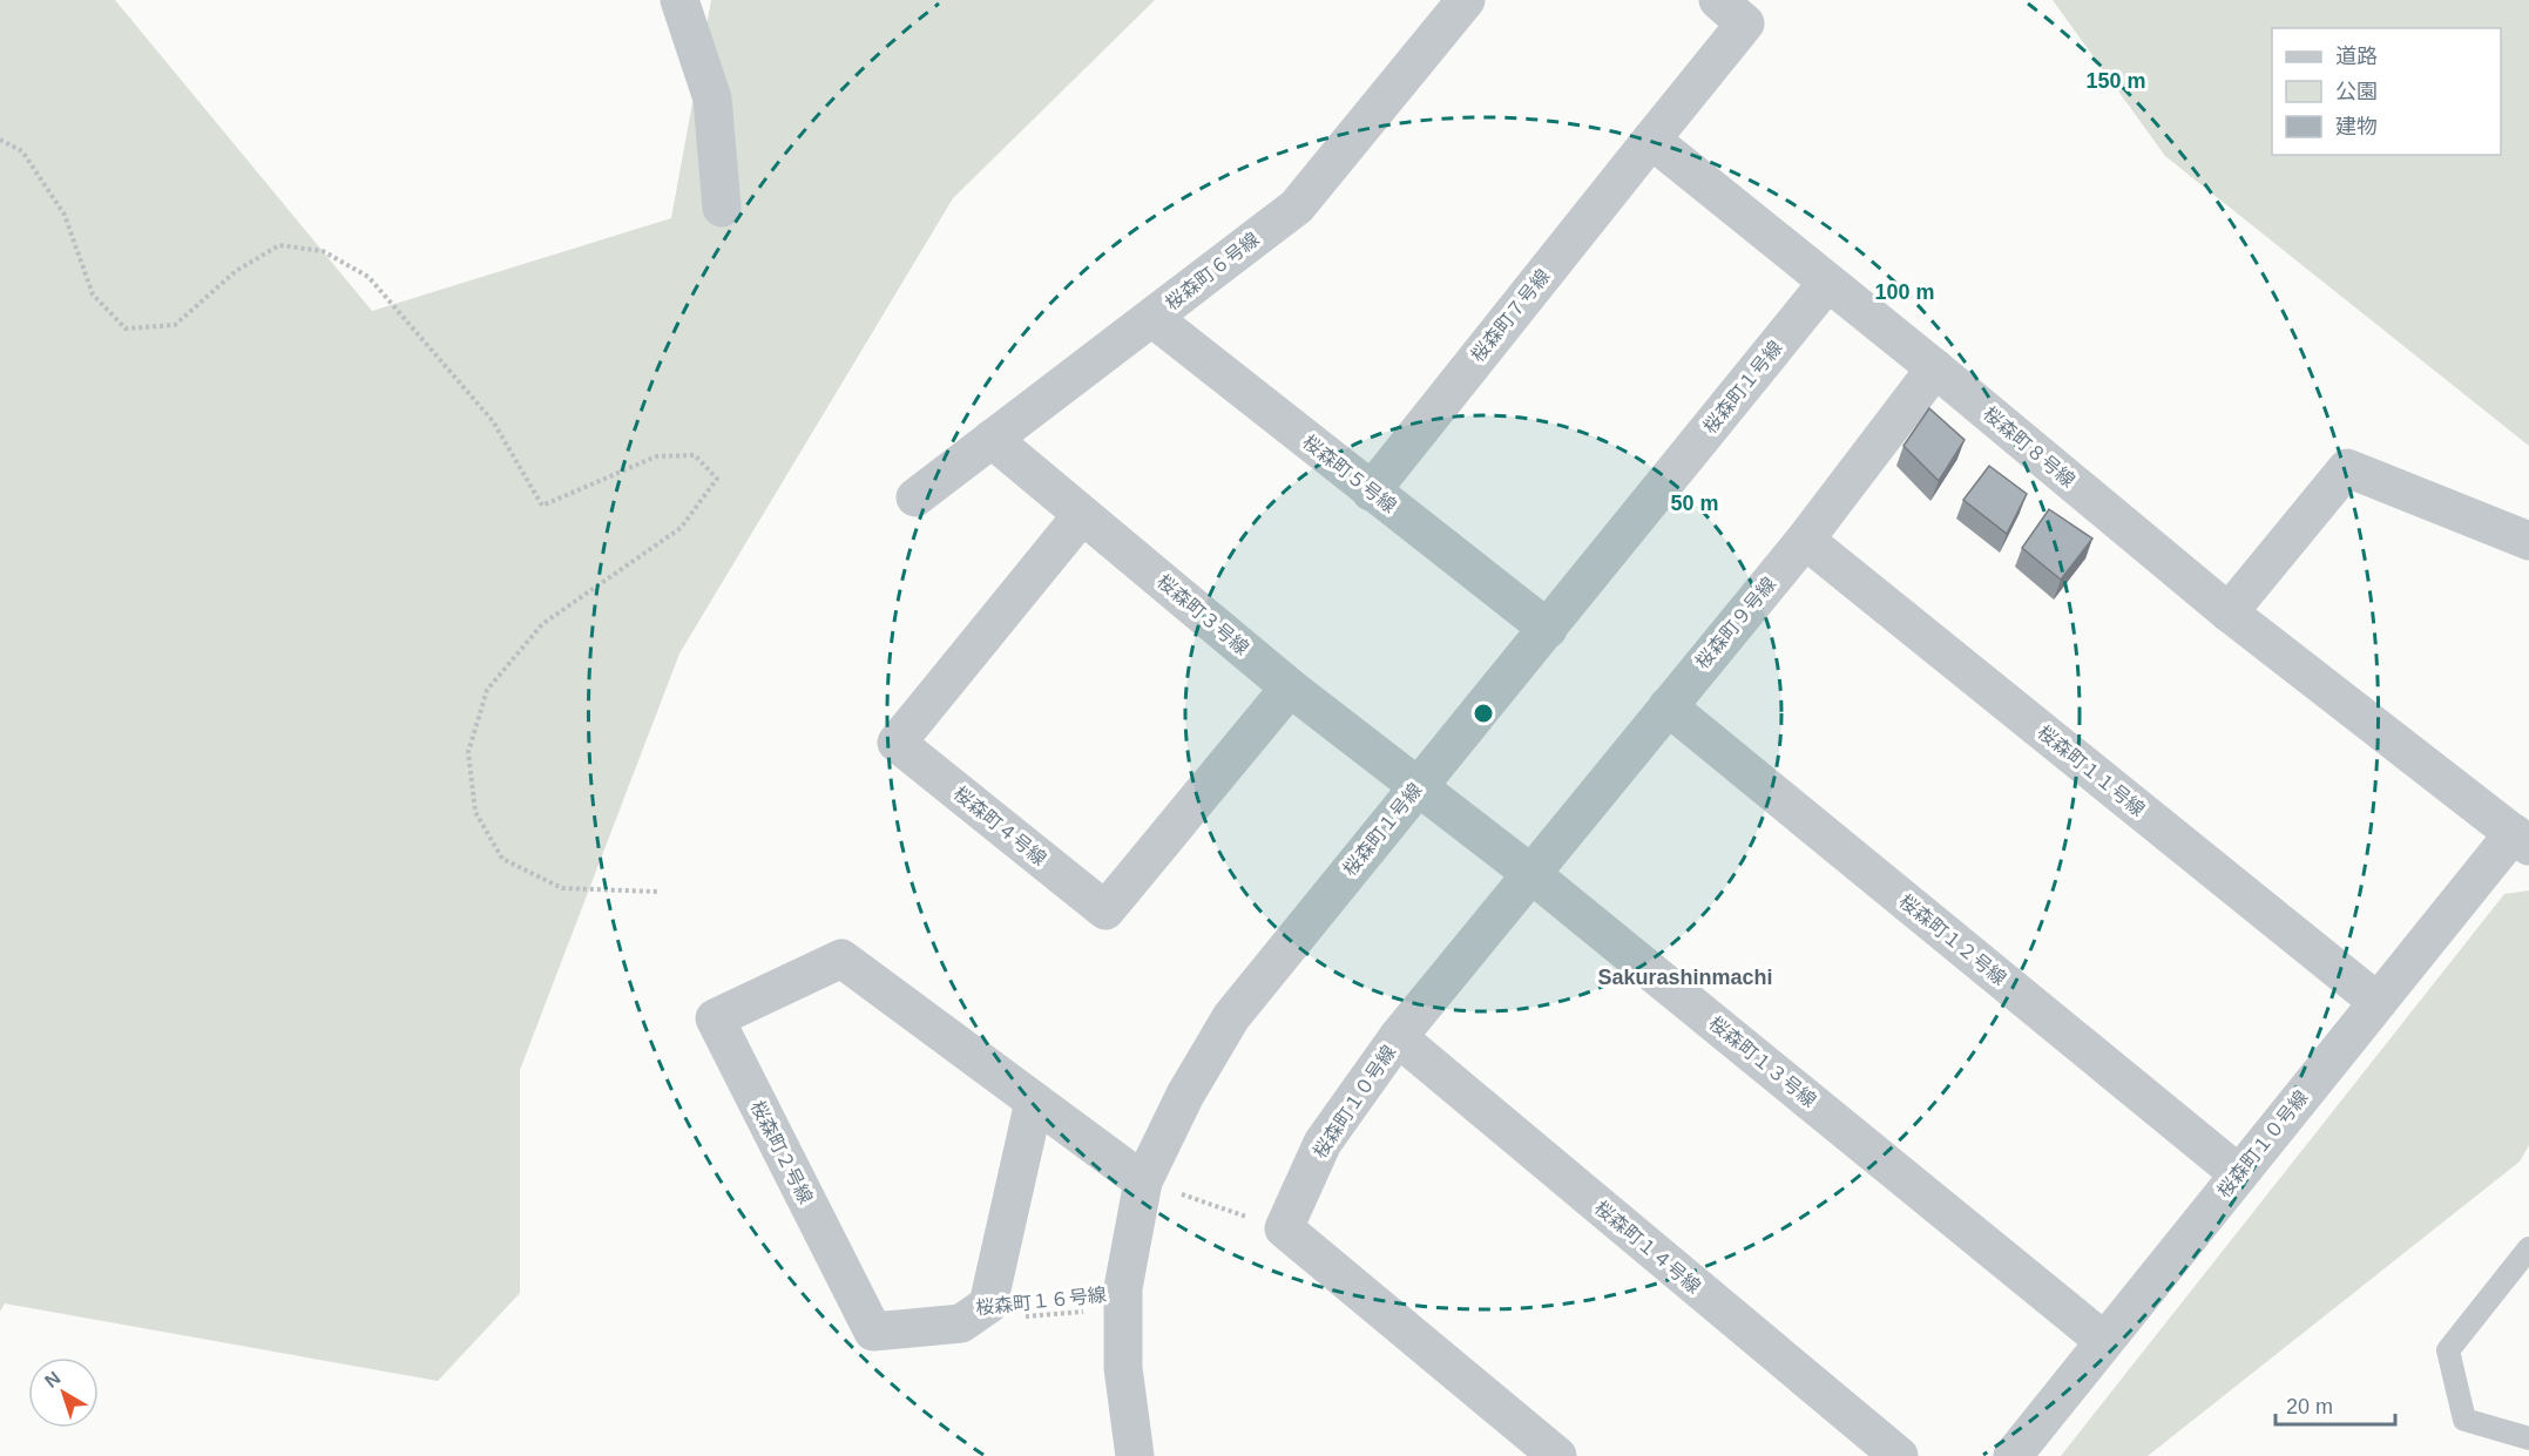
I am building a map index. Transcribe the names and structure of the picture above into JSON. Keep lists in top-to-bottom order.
{
  "streets": {
    "street": [
      "桜森町６号線",
      "桜森町７号線",
      "桜森町１号線",
      "桜森町８号線",
      "桜森町５号線",
      "桜森町３号線",
      "桜森町９号線",
      "桜森町１１号線",
      "桜森町４号線",
      "桜森町１２号線",
      "桜森町１３号線",
      "桜森町１０号線",
      "桜森町２号線",
      "桜森町１４号線"
    ],
    "path": ["桜森町１６号線"]
  },
  "crossings": [
    ["桜森町６号線", "桜森町５号線"],
    ["桜森町６号線", "桜森町３号線"],
    ["桜森町７号線", "桜森町５号線"],
    ["桜森町１号線", "桜森町８号線"],
    ["桜森町１号線", "桜森町５号線"],
    ["桜森町１号線", "桜森町３号線"],
    ["桜森町１号線", "桜森町１３号線"],
    ["桜森町１号線", "桜森町２号線"],
    ["桜森町１号線", "桜森町１６号線"],
    ["桜森町８号線", "桜森町９号線"],
    ["桜森町８号線", "桜森町１０号線"],
    ["桜森町３号線", "桜森町４号線"],
    ["桜森町３号線", "桜森町１３号線"],
    ["桜森町９号線", "桜森町１１号線"],
    ["桜森町９号線", "桜森町１２号線"],
    ["桜森町９号線", "桜森町１３号線"],
    ["桜森町９号線", "桜森町１０号線"],
    ["桜森町１１号線", "桜森町１０号線"],
    ["桜森町１２号線", "桜森町１０号線"],
    ["桜森町１３号線", "桜森町１０号線"],
    ["桜森町１０号線", "桜森町１４号線"],
    ["桜森町２号線", "桜森町１６号線"]
  ],
  "districts": ["Sakurashinmachi"],
  "legend": ["道路", "公園", "建物"],
  "scale_bar": "20 m",
  "north": "top left",
  "rings": ["150 m", "100 m", "50 m"]
}
